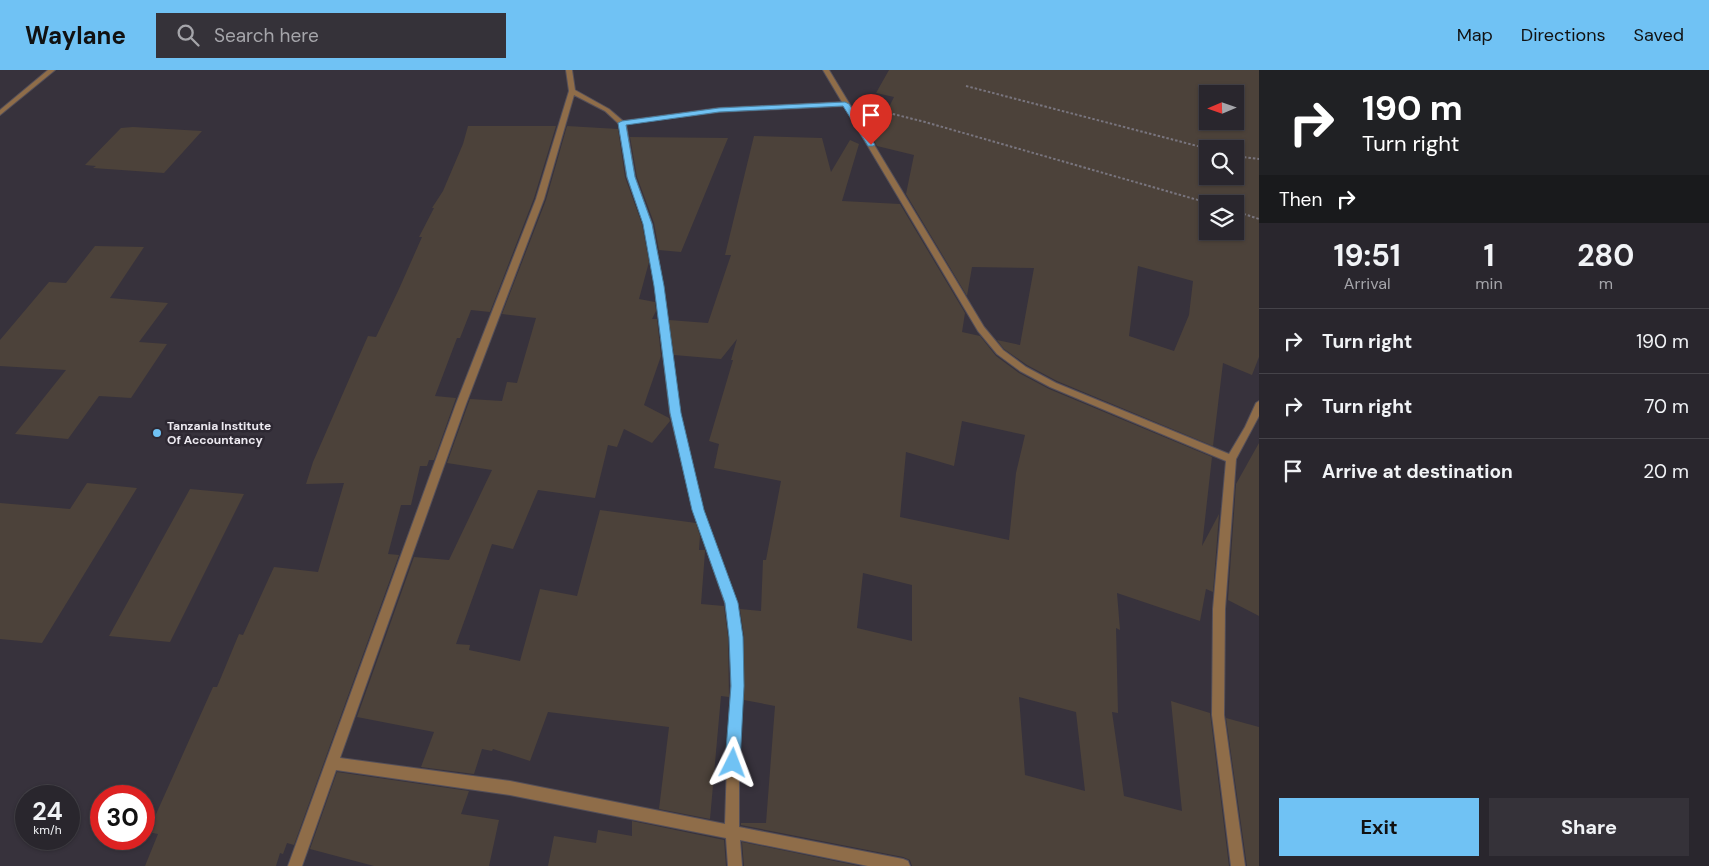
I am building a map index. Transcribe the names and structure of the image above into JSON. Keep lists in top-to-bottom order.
{
  "places": ["Tanzania Institute Of Accountancy"],
  "north": "left",
  "page": {
    "header": "Waylane",
    "search": "Search here",
    "nav": ["Map", "Directions", "Saved"],
    "turn": ["190 m", "Turn right"],
    "then": "Then",
    "eta": [
      "19:51",
      "Arrival",
      "1",
      "min",
      "280",
      "m"
    ],
    "list": [
      {
        "name": "Turn right",
        "value": "190 m"
      },
      {
        "name": "Turn right",
        "value": "70 m"
      },
      {
        "name": "Arrive at destination",
        "value": "20 m"
      }
    ],
    "speed": "24 km/h",
    "limit": "30",
    "buttons": ["Exit", "Share"]
  }
}
